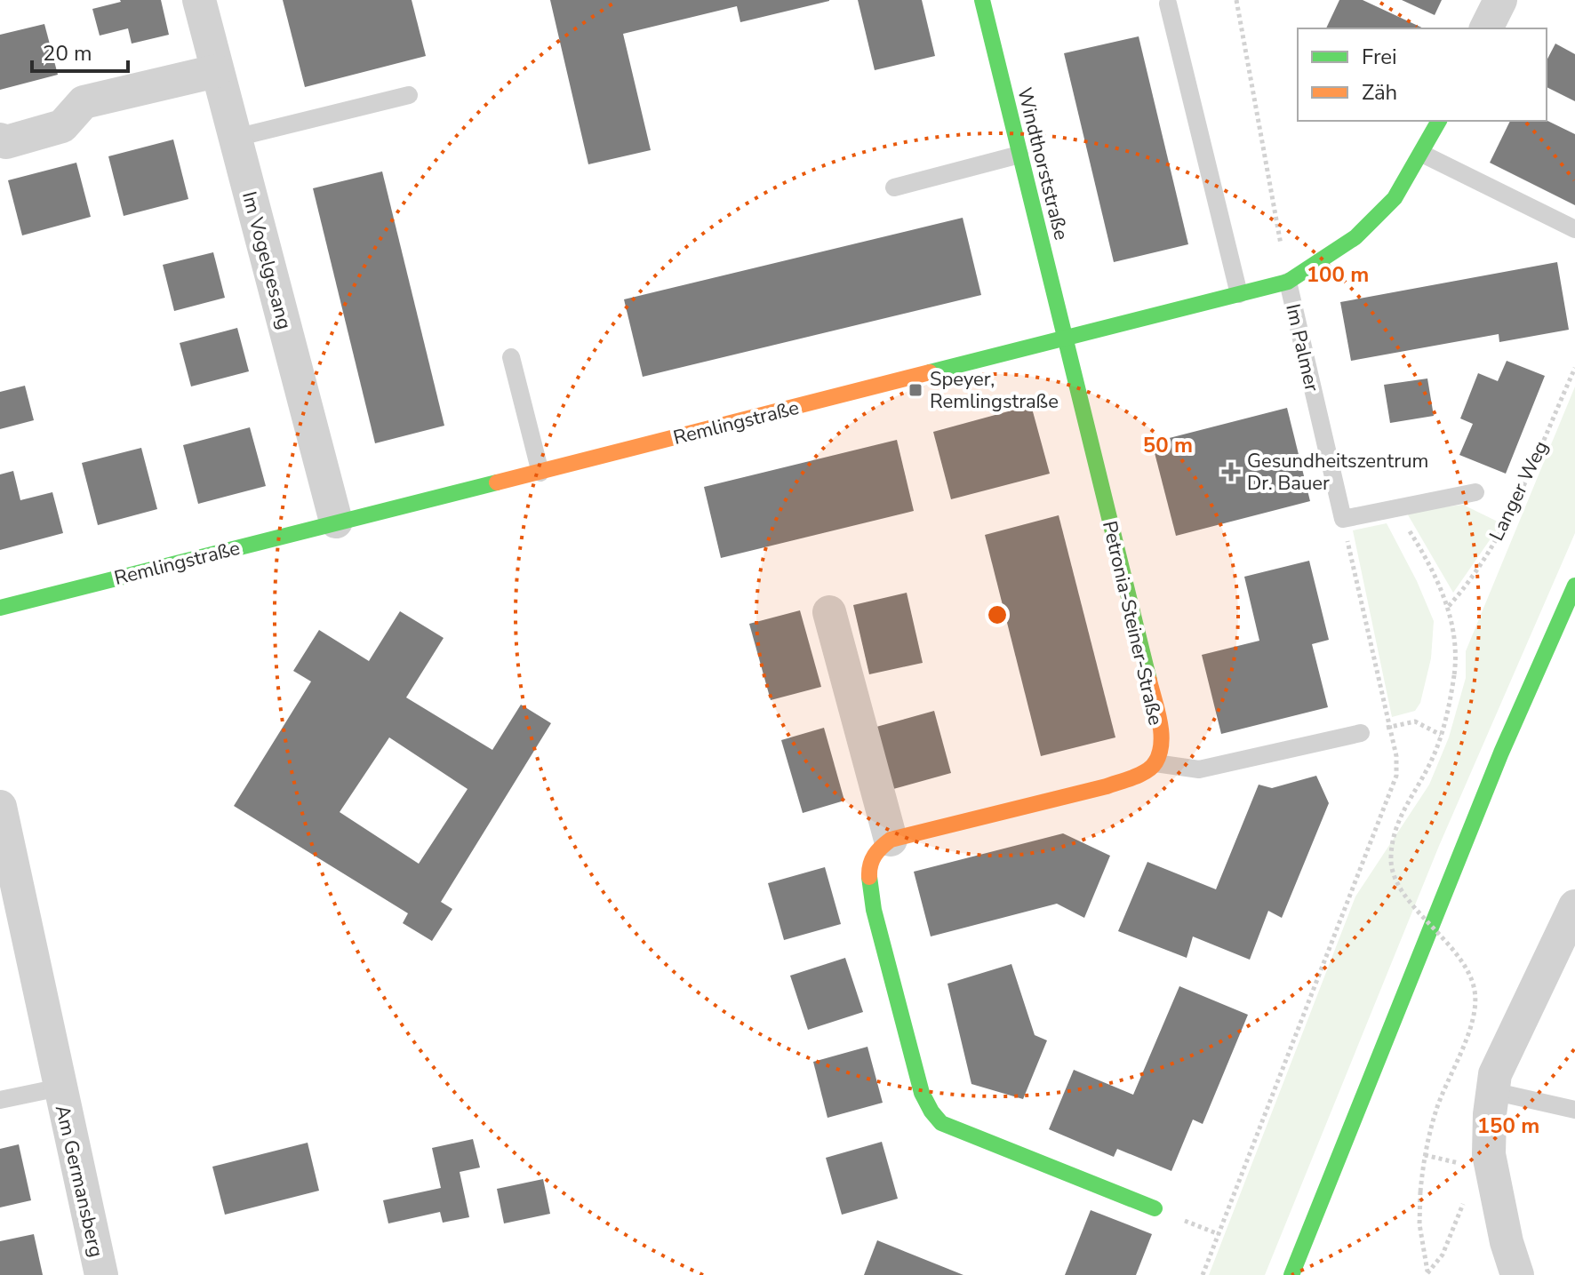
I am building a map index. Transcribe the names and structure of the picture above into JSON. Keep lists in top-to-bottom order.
{
  "streets": {
    "street": [
      "Windthorststraße",
      "Im Vogelgesang",
      "Remlingstraße",
      "Petronia-Steiner-Straße",
      "Am Germansberg"
    ],
    "lane": ["Im Palmer"],
    "path": ["Langer Weg"]
  },
  "crossings": [
    ["Windthorststraße", "Remlingstraße"],
    ["Windthorststraße", "Petronia-Steiner-Straße"],
    ["Im Vogelgesang", "Remlingstraße"],
    ["Im Palmer", "Remlingstraße"],
    ["Remlingstraße", "Petronia-Steiner-Straße"]
  ],
  "places": {
    "transit": ["Speyer, Remlingstraße"],
    "health": ["Gesundheitszentrum Dr. Bauer"]
  },
  "legend": ["Frei", "Zäh"],
  "scale_bar": "20 m",
  "rings": ["100 m", "50 m", "150 m"]
}
